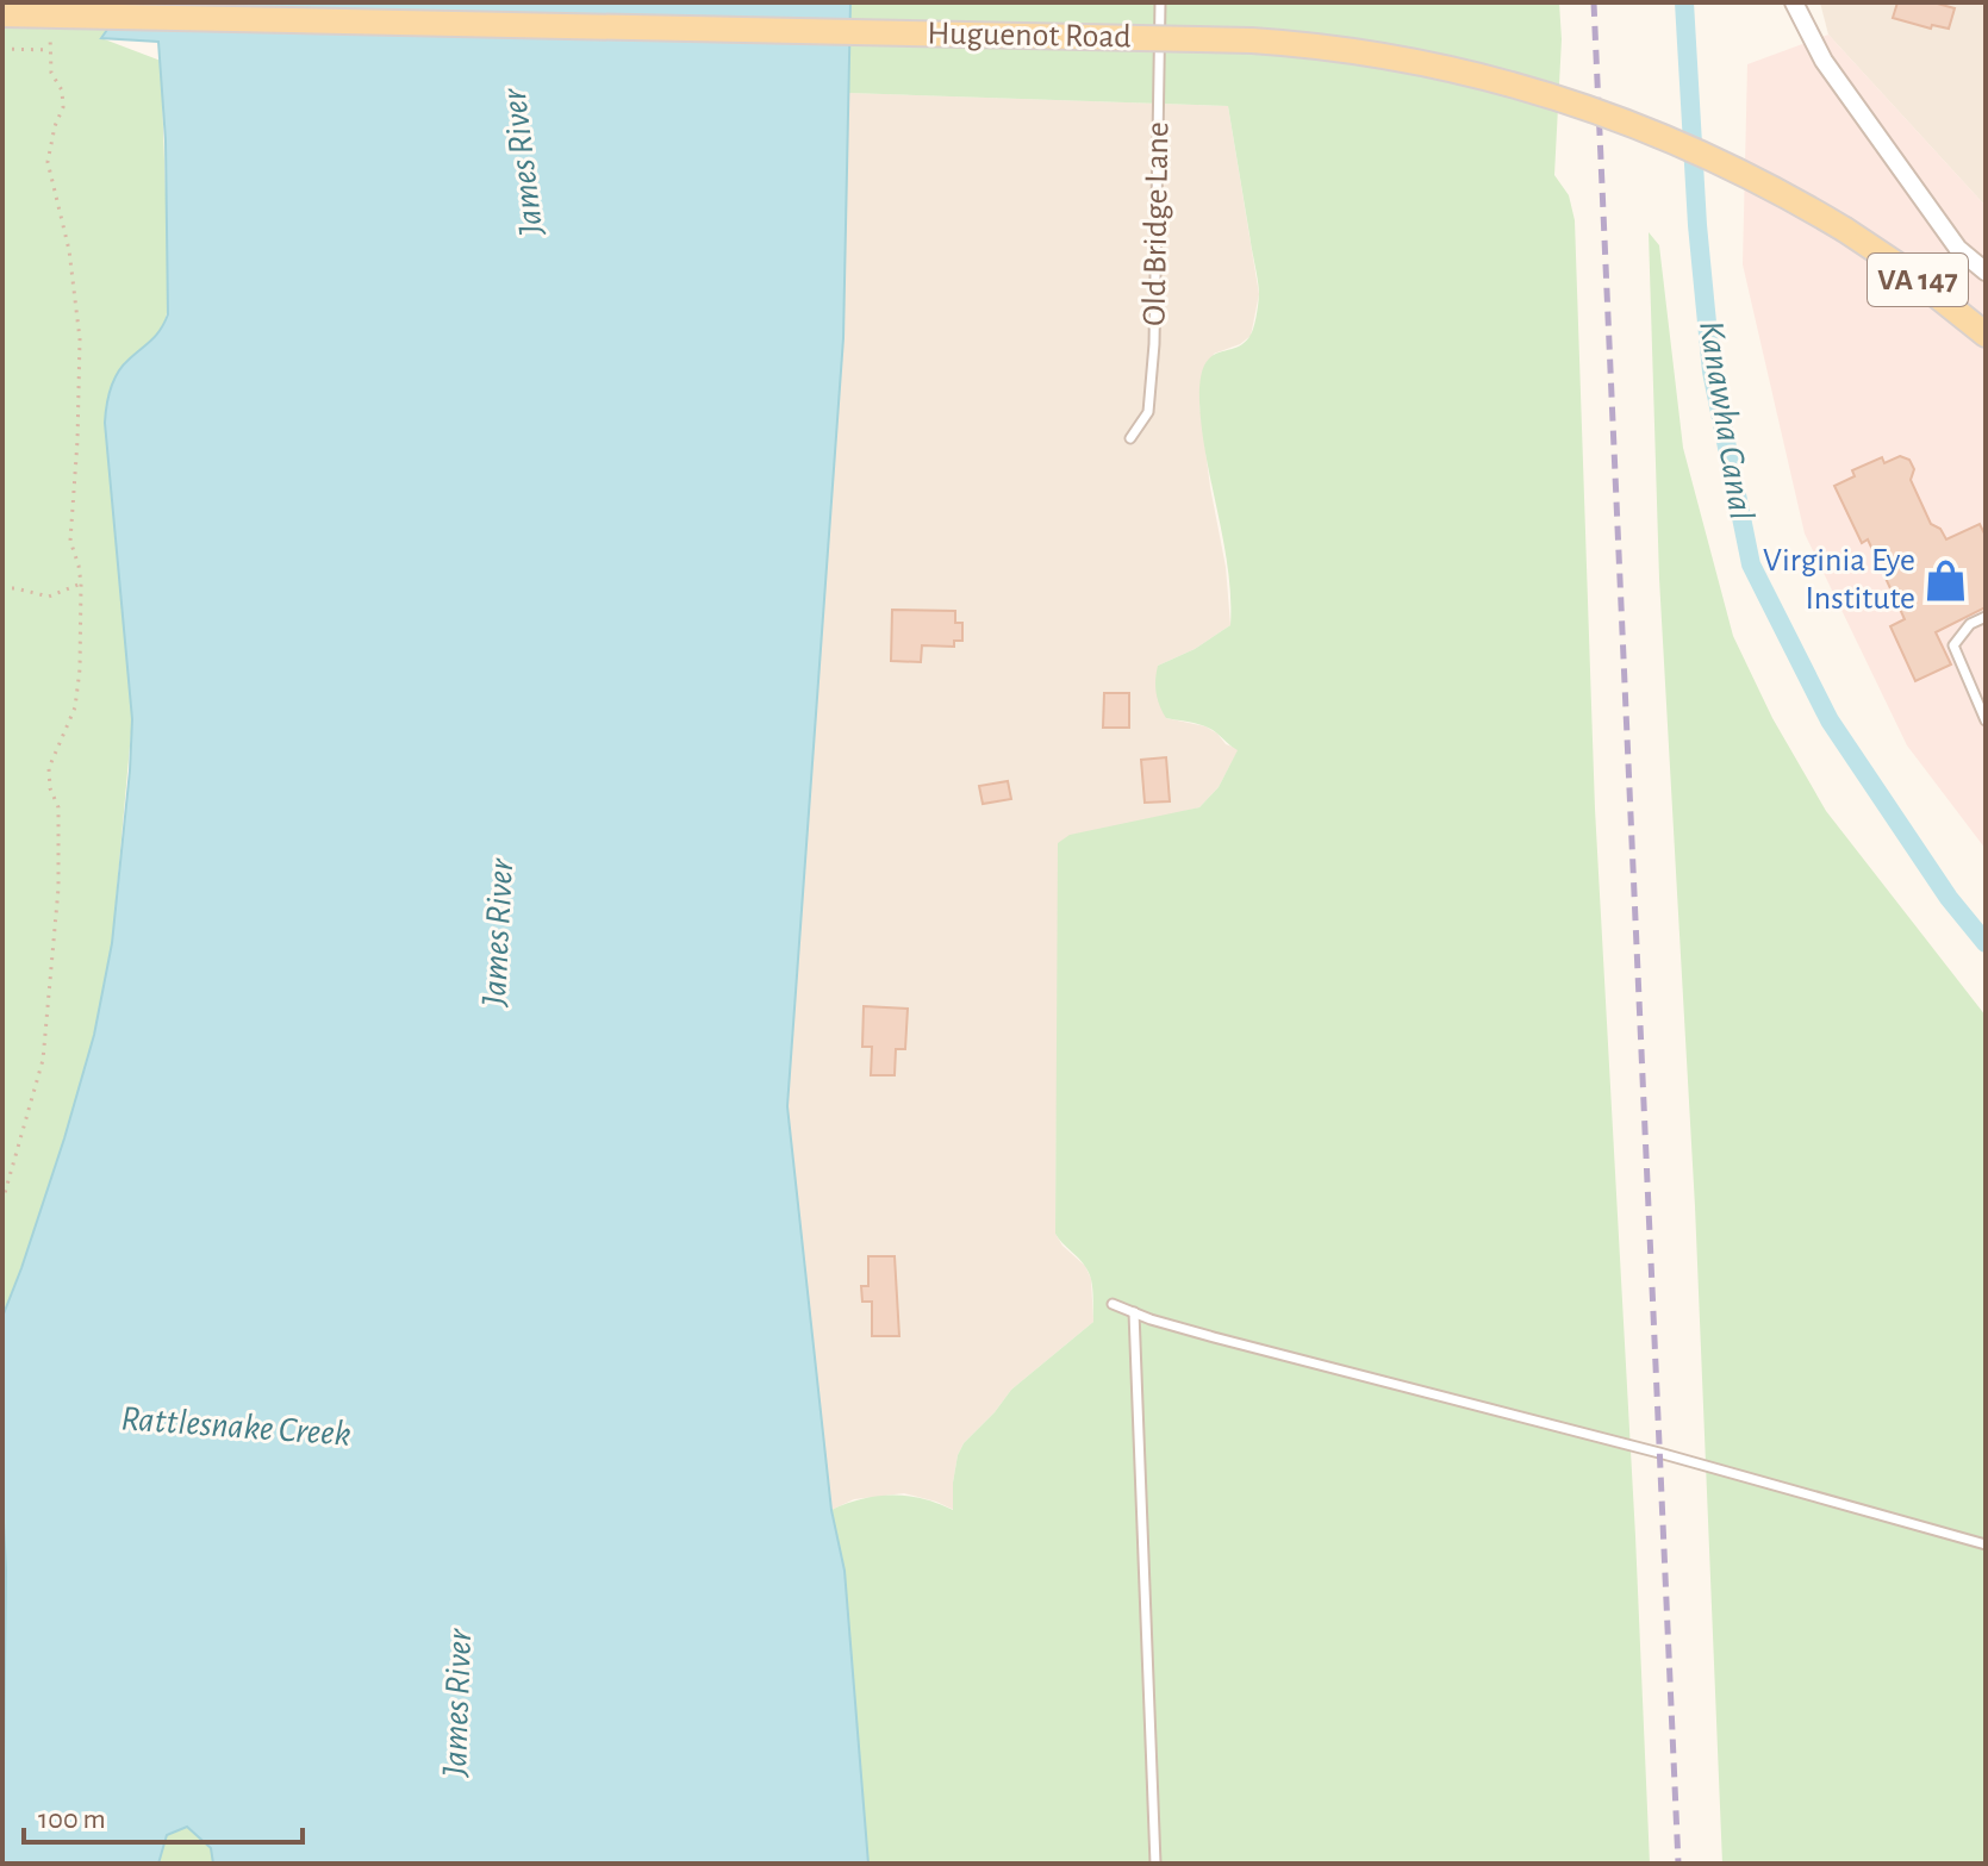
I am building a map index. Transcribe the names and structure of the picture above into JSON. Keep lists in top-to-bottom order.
{
  "streets": {
    "main road": ["Huguenot Road", "VA 147"],
    "lane": ["Old Bridge Lane"]
  },
  "water": ["James River", "Kanawha Canal", "Rattlesnake Creek"],
  "places": {
    "shop": ["Virginia Eye Institute"]
  },
  "scale_bar": "100 m"
}
